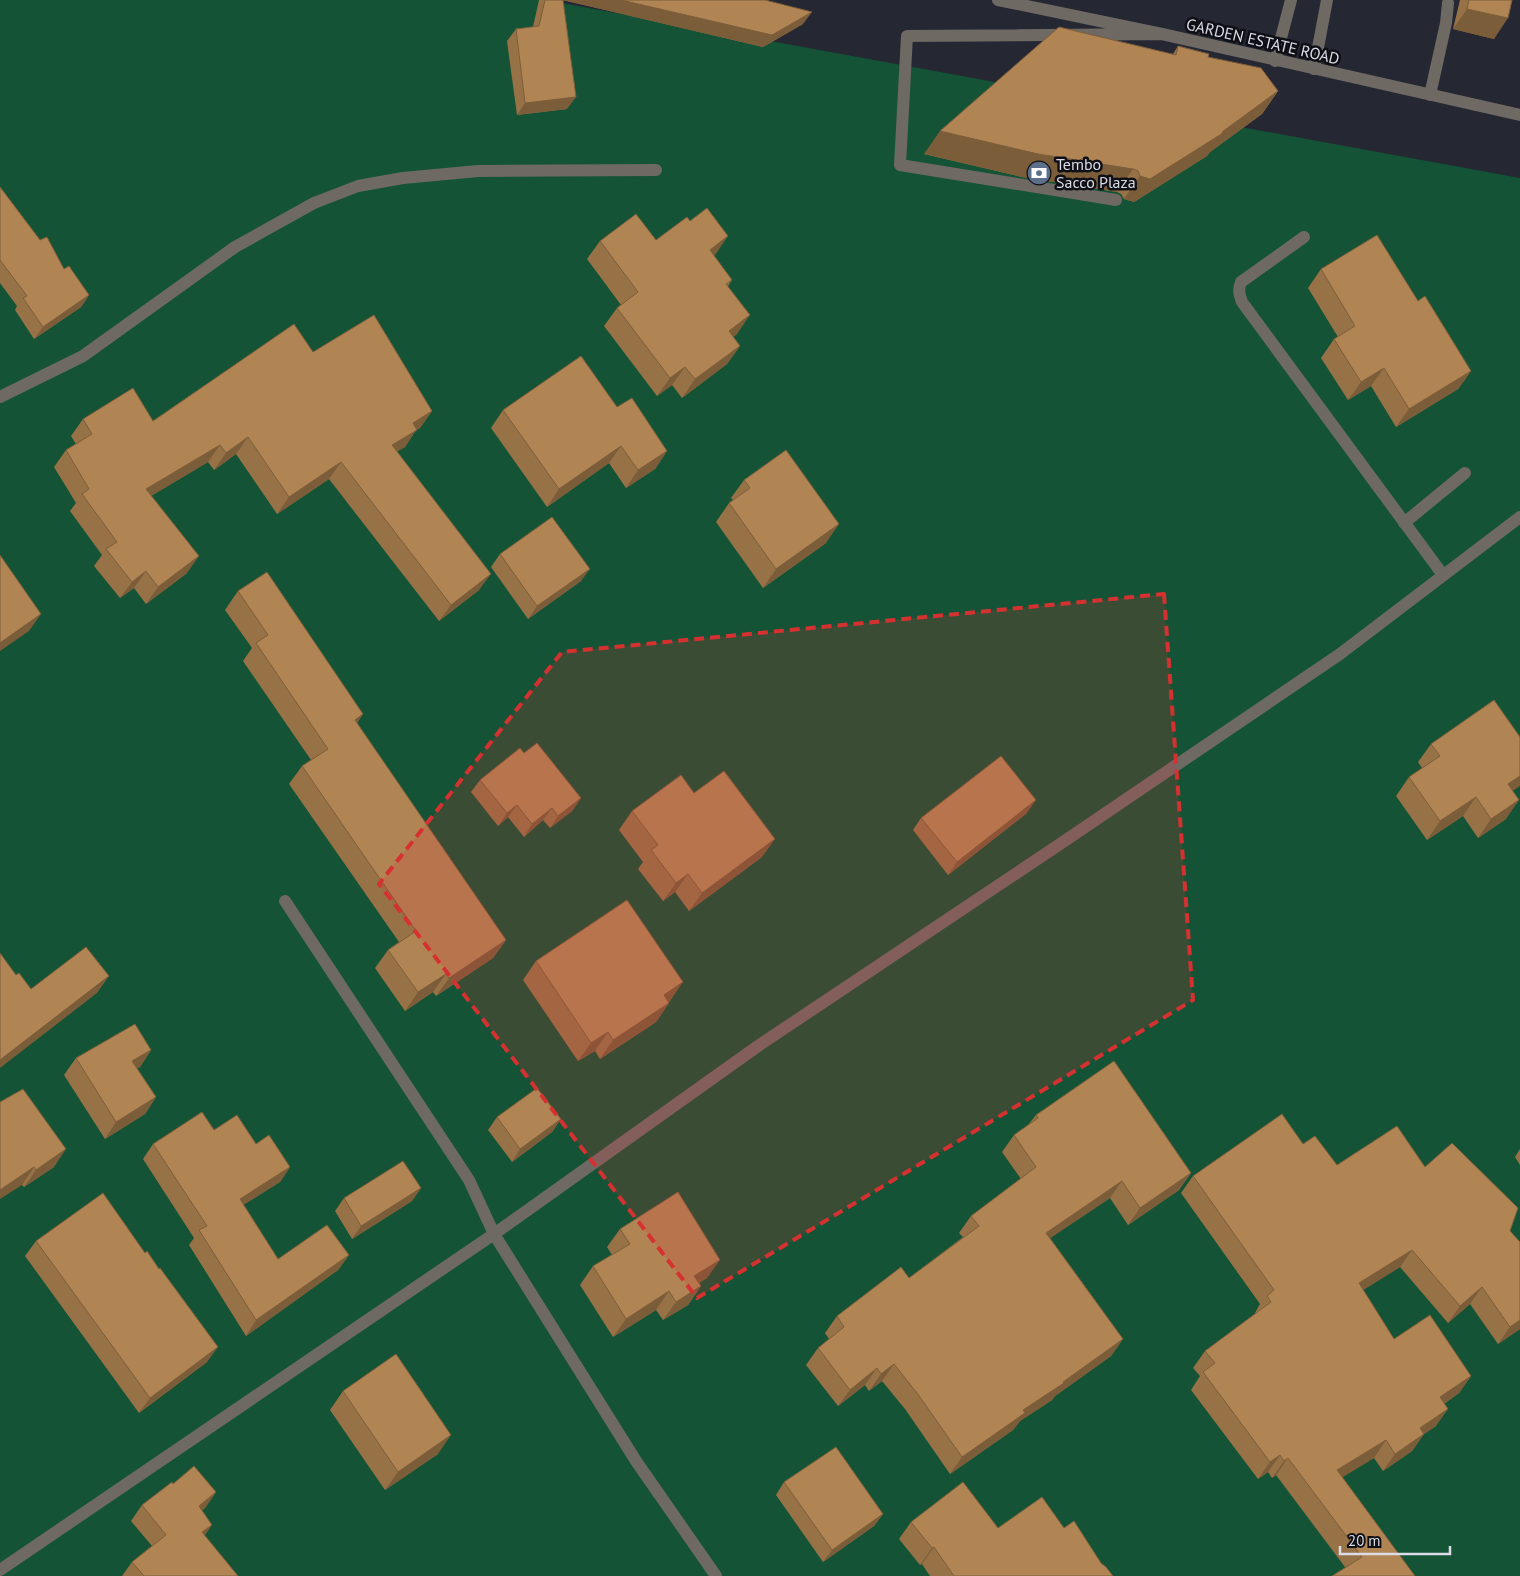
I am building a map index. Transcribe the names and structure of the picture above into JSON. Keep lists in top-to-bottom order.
{
  "streets": {
    "street": ["GARDEN ESTATE ROAD"]
  },
  "places": {
    "bank": ["Tembo Sacco Plaza"]
  },
  "scale_bar": "20 m"
}
